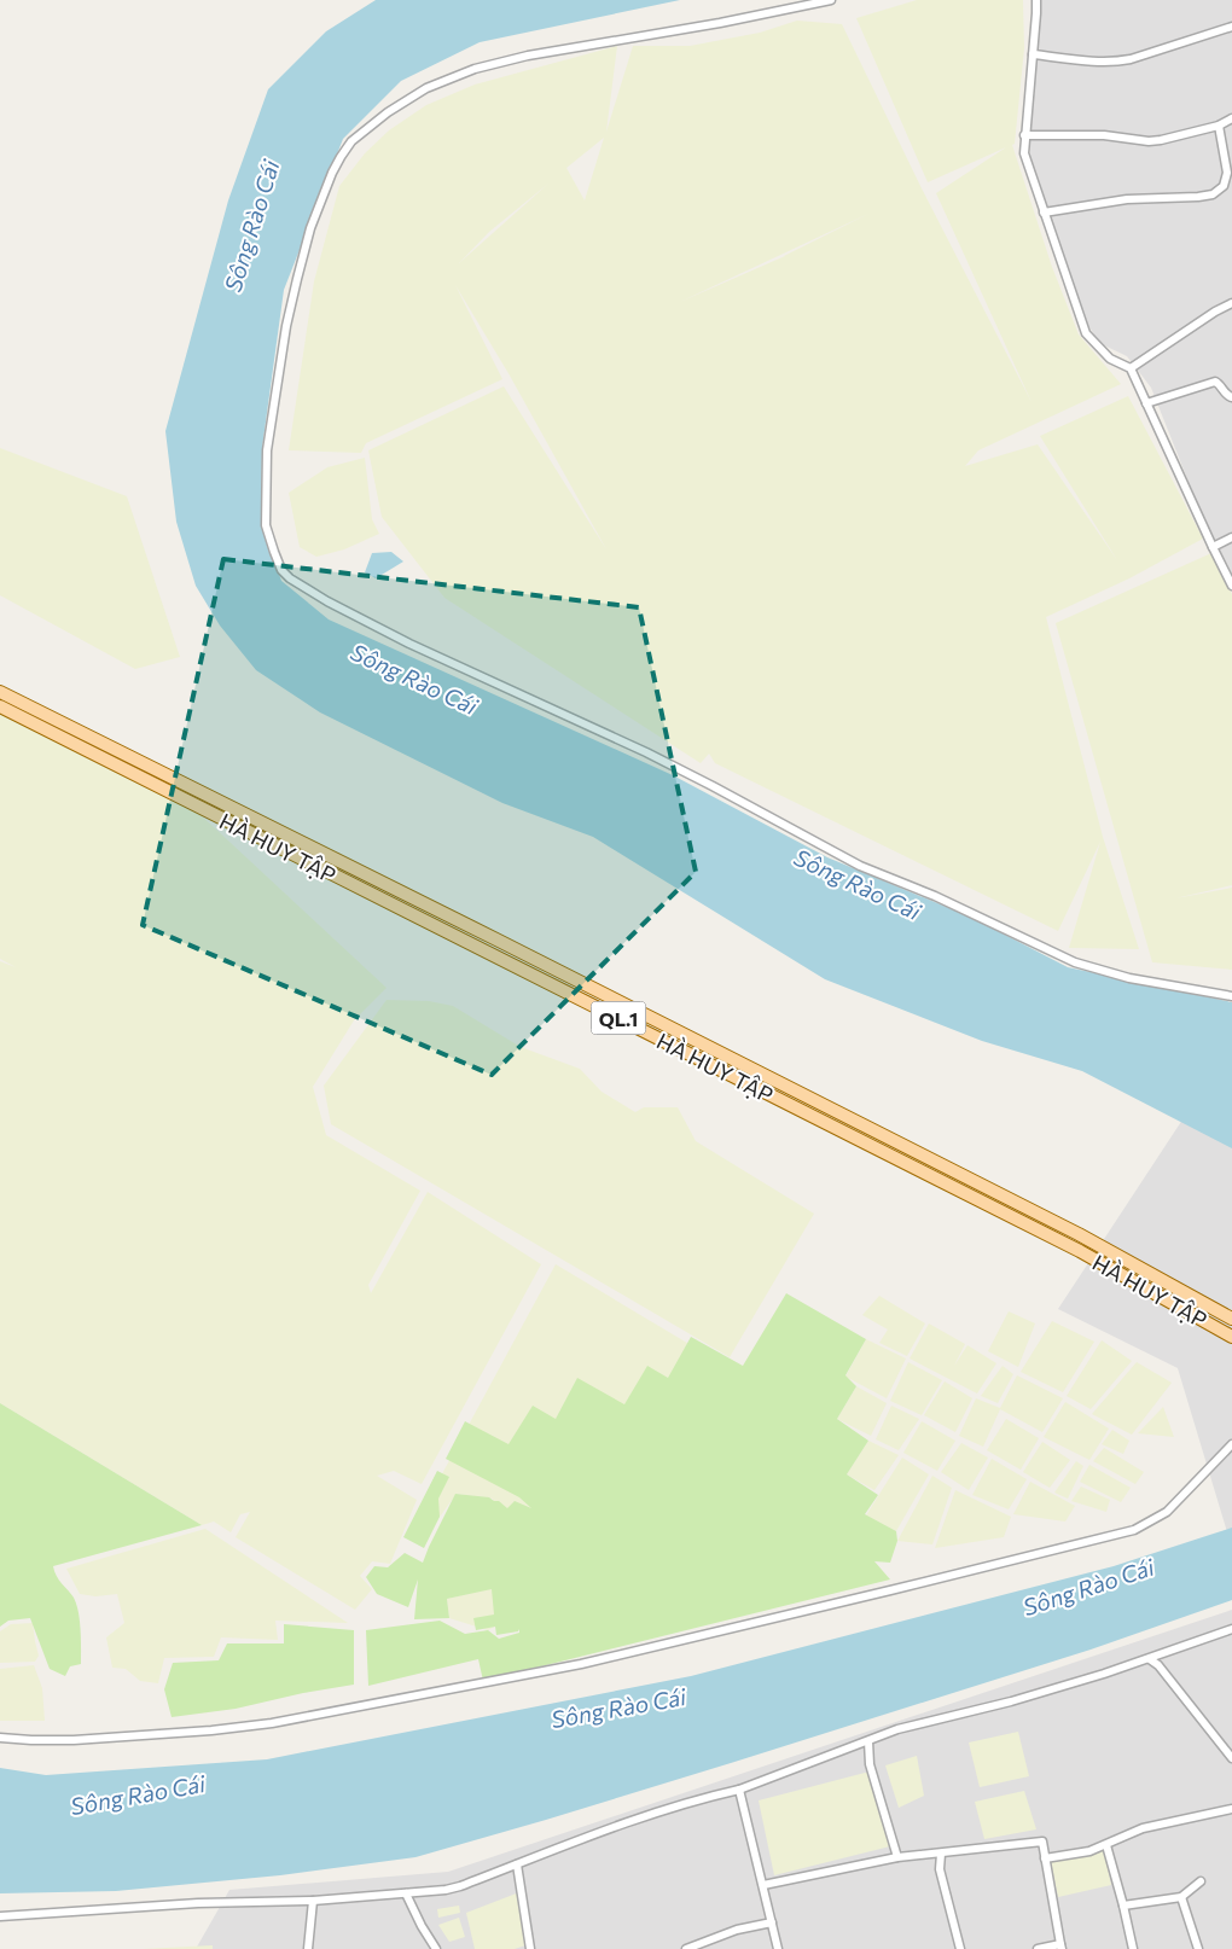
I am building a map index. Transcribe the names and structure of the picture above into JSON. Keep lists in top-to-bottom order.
{
  "streets": {
    "main road": ["HÀ HUY TẬP", "QL.1"]
  },
  "water": ["Sông Rào Cái"]
}
